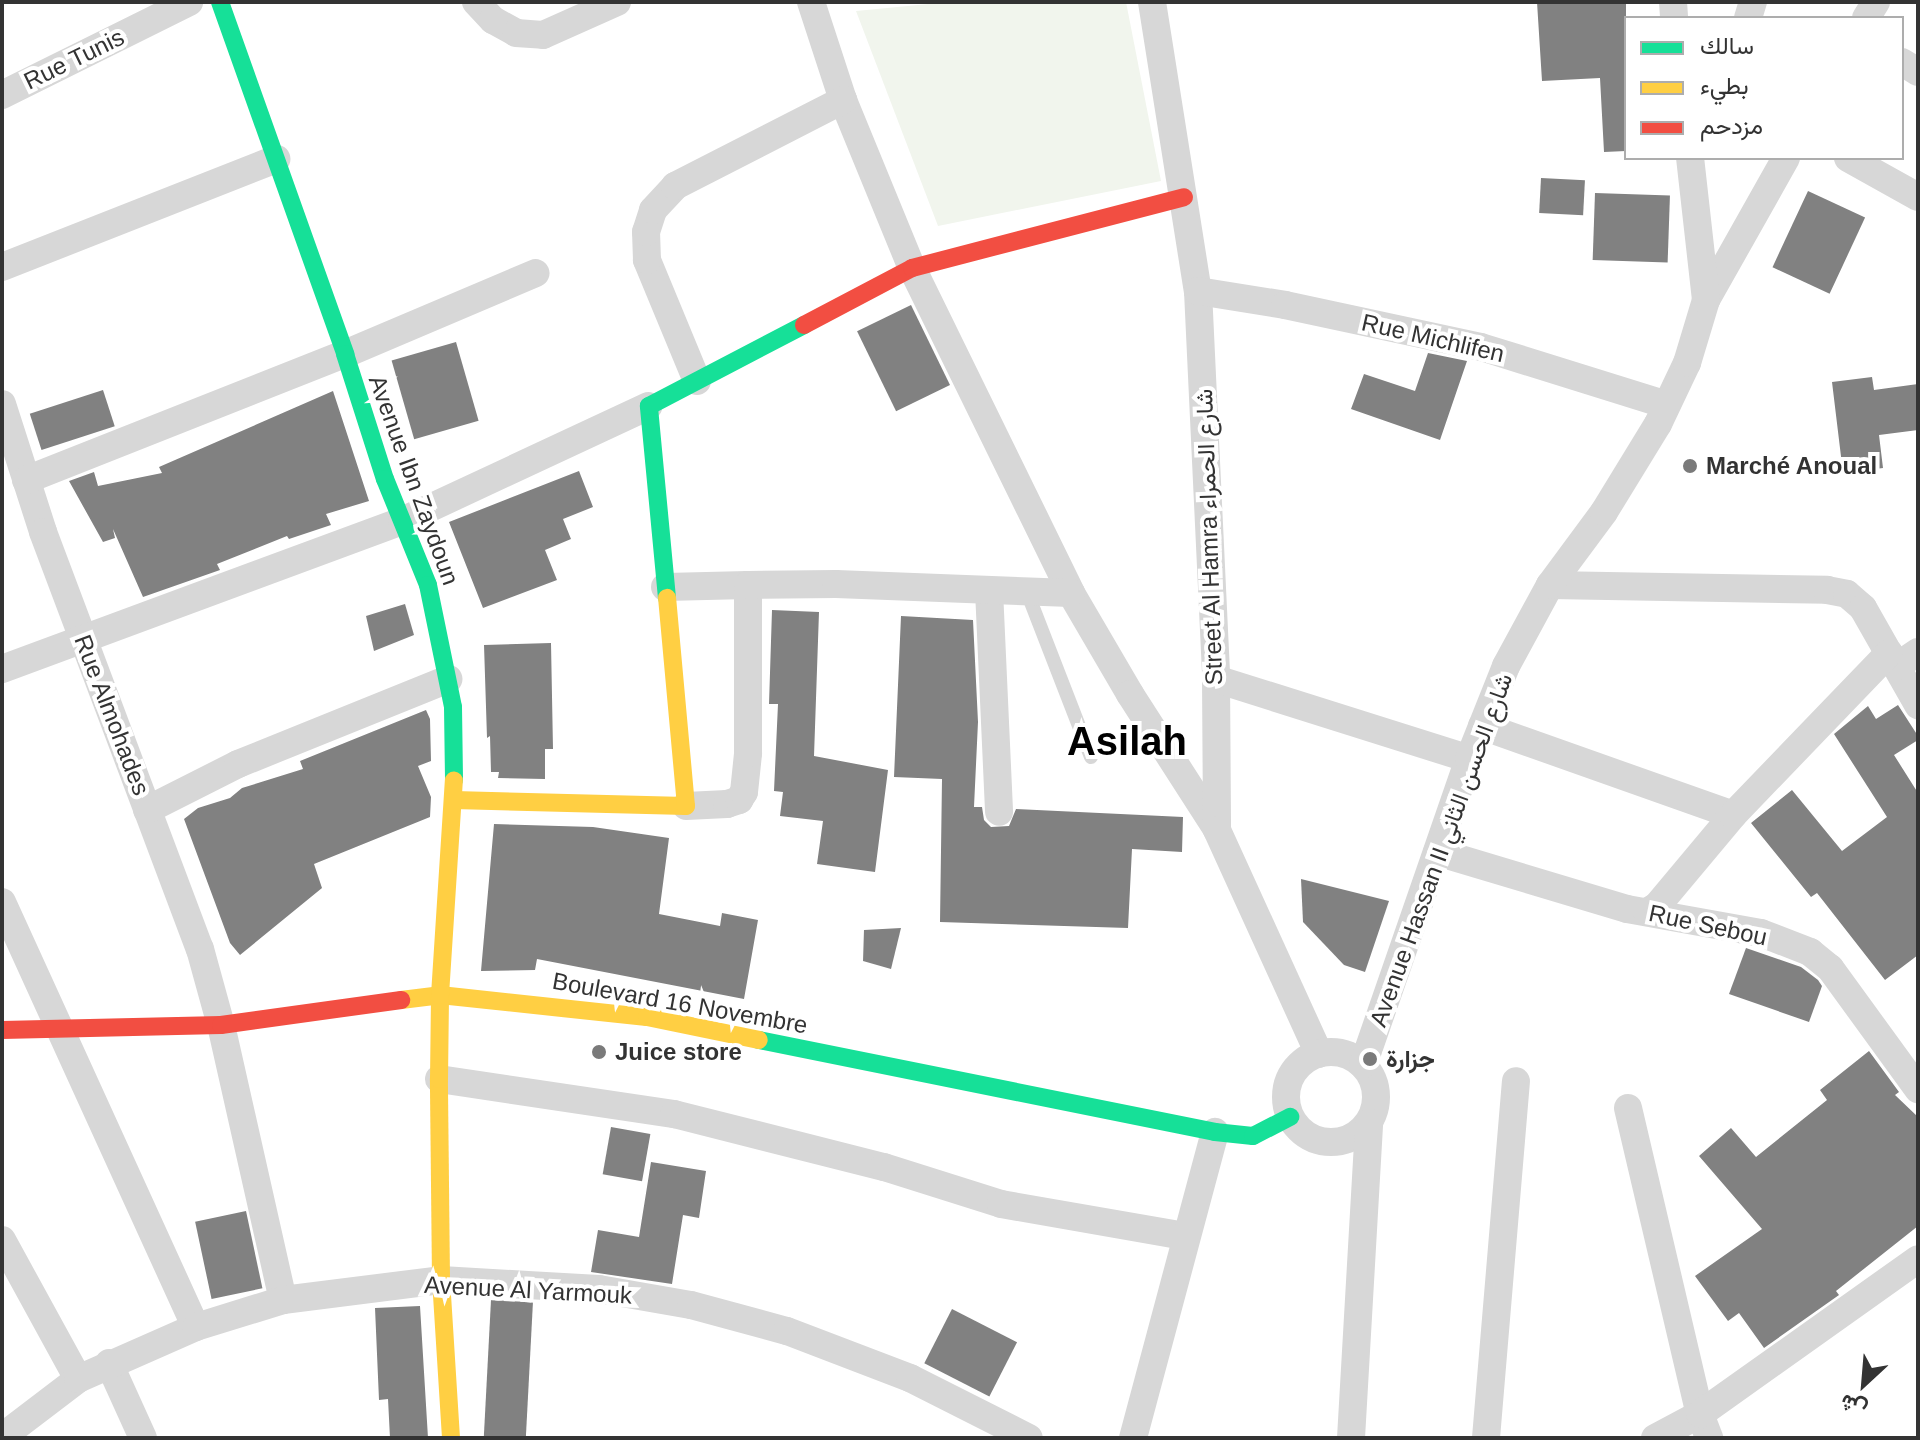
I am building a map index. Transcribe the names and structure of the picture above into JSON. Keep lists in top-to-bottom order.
{
  "streets": {
    "street": [
      "Rue Tunis",
      "Rue Michlifen",
      "Avenue Ibn Zaydoun",
      "Street Al Hamra شارع الحمراء",
      "Rue Almohades",
      "Avenue Hassan II شارع الحسن الثاني",
      "Rue Sebou",
      "Boulevard 16 Novembre",
      "Avenue Al Yarmouk"
    ]
  },
  "crossings": [
    ["Rue Michlifen", "Street Al Hamra شارع الحمراء"],
    ["Rue Michlifen", "Avenue Hassan II شارع الحسن الثاني"],
    ["Avenue Ibn Zaydoun", "Boulevard 16 Novembre"],
    ["Avenue Ibn Zaydoun", "Avenue Al Yarmouk"],
    ["Street Al Hamra شارع الحمراء", "Avenue Hassan II شارع الحسن الثاني"],
    ["Street Al Hamra شارع الحمراء", "Boulevard 16 Novembre"],
    ["Rue Almohades", "Boulevard 16 Novembre"],
    ["Rue Almohades", "Avenue Al Yarmouk"],
    ["Avenue Hassan II شارع الحسن الثاني", "Rue Sebou"],
    ["Avenue Hassan II شارع الحسن الثاني", "Boulevard 16 Novembre"]
  ],
  "districts": ["Asilah"],
  "places": ["Marché Anoual", "Juice store", "جزارة"],
  "legend": ["سالك", "بطيء", "مزدحم"],
  "north": "bottom left"
}
